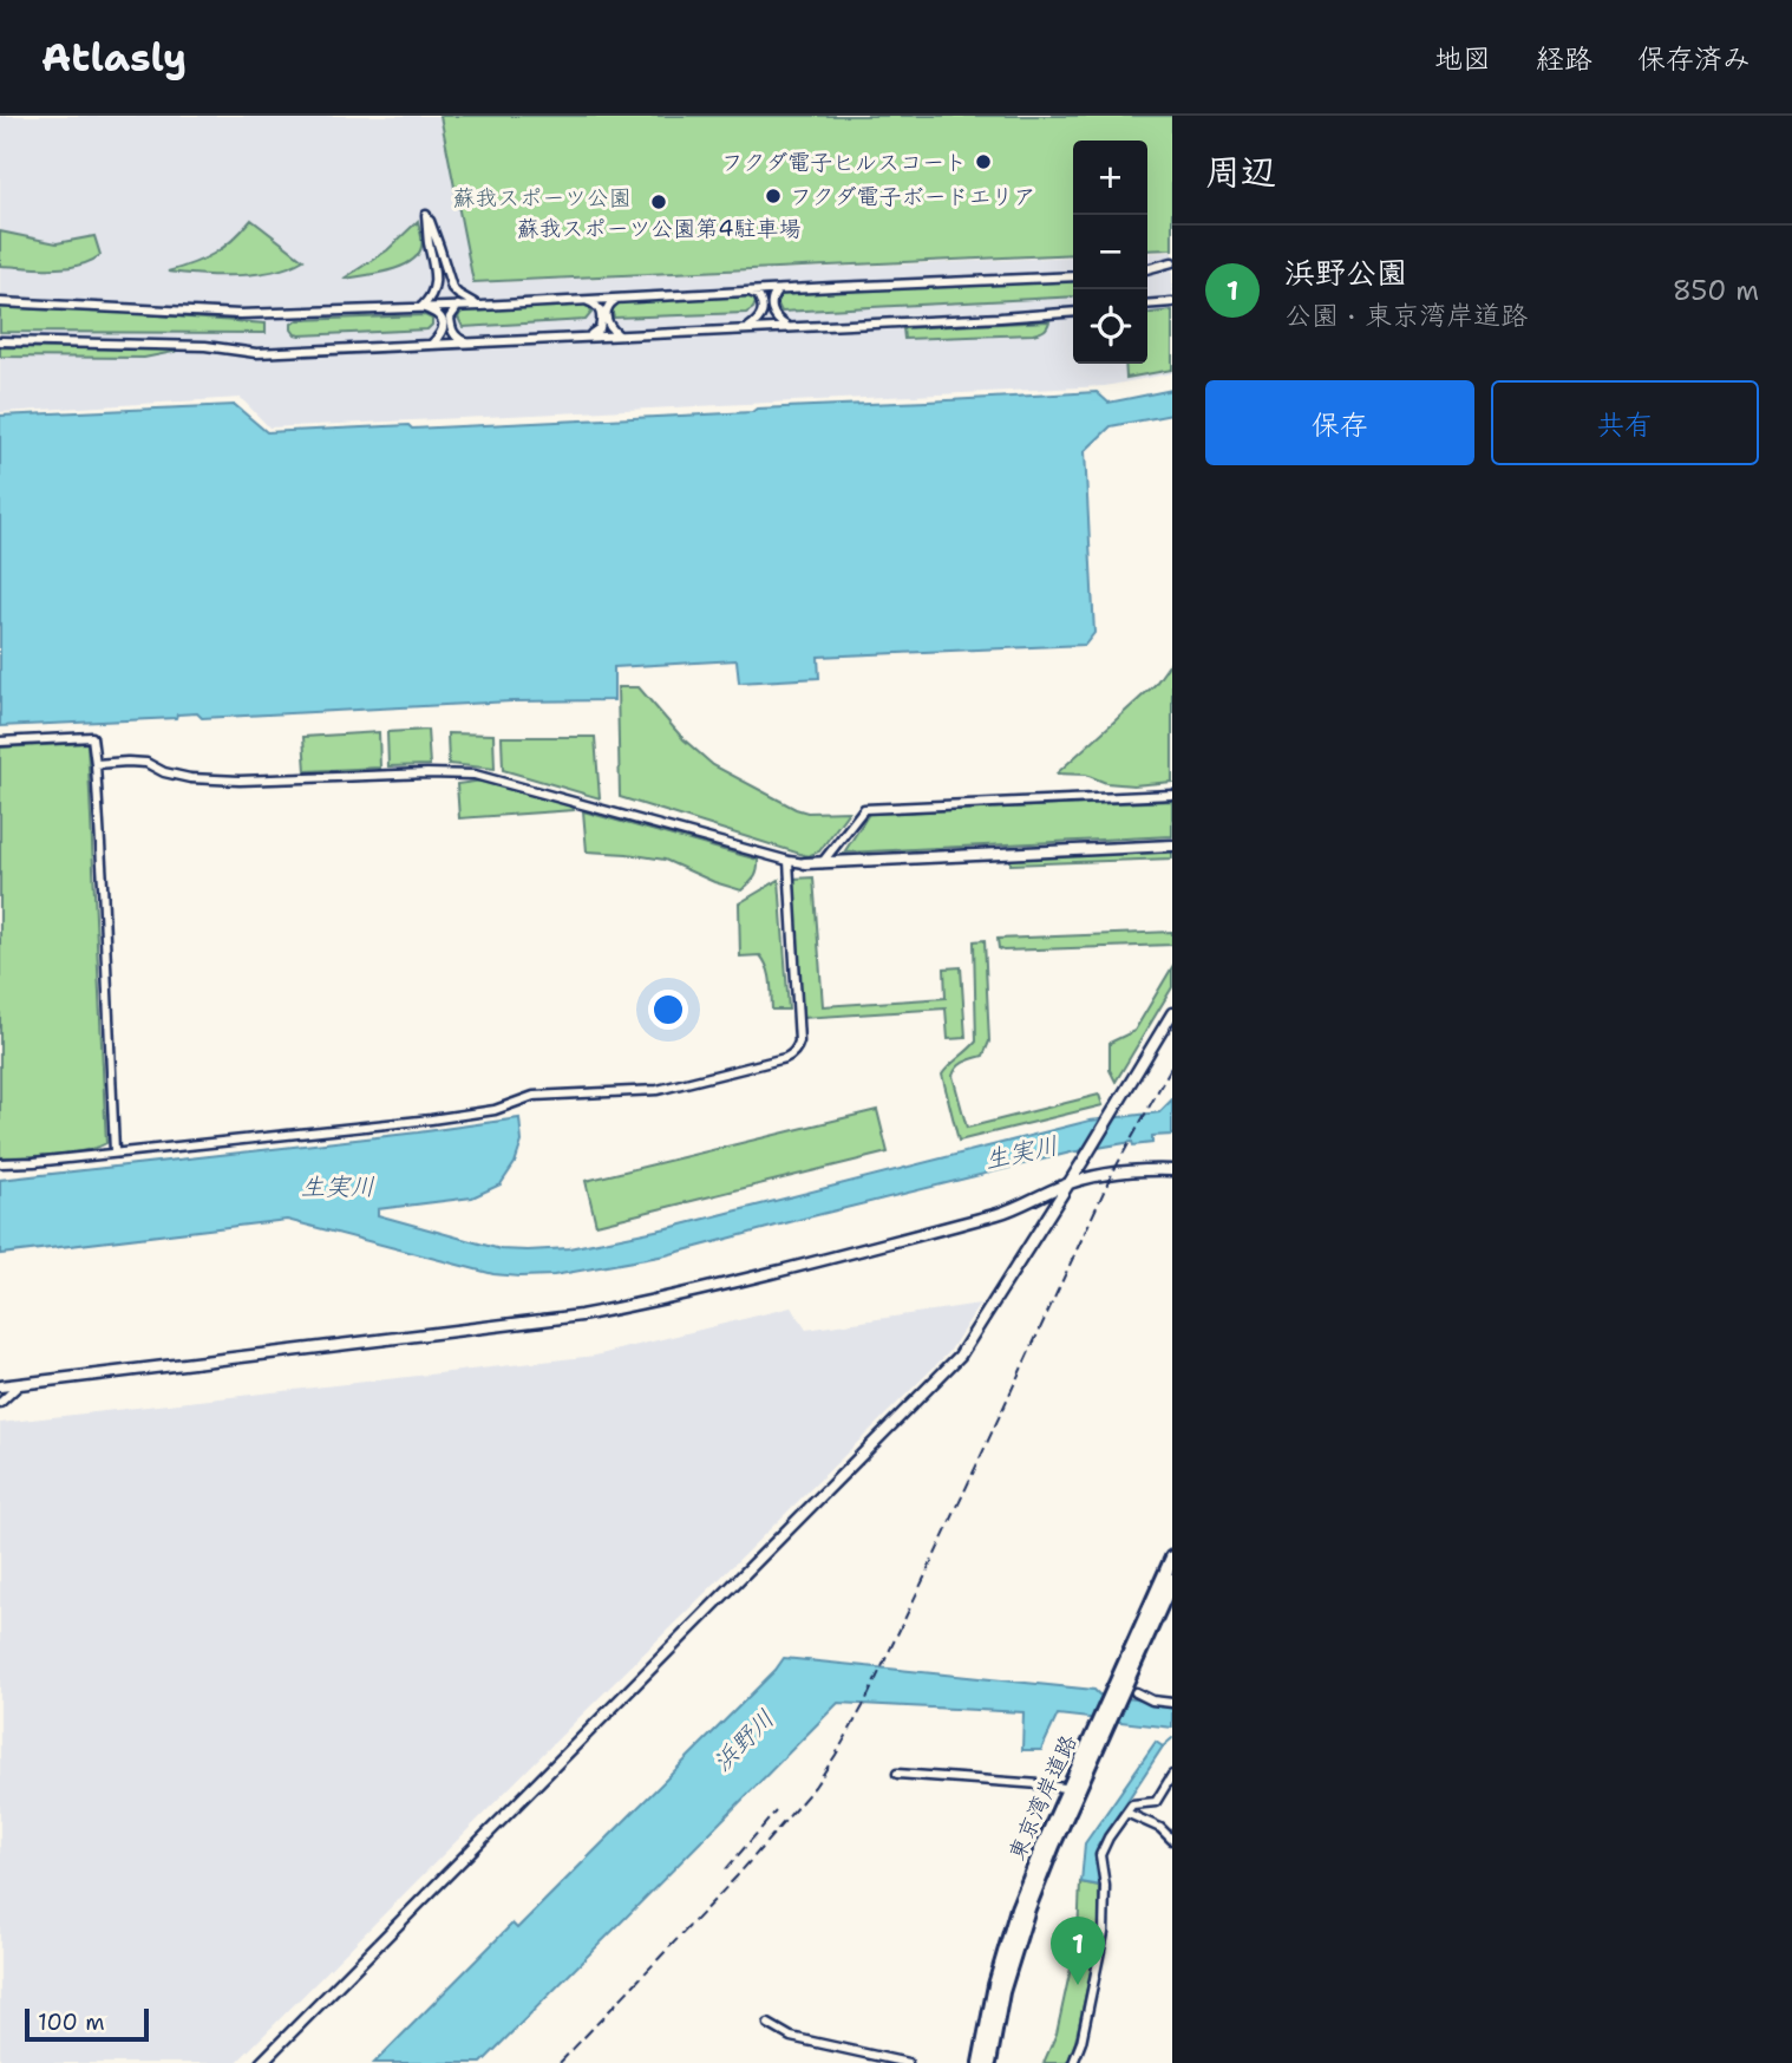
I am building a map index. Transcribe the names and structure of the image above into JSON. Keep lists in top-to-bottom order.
{
  "streets": {
    "highway": ["東京湾岸道路"]
  },
  "water": ["生実川", "浜野川"],
  "parks": ["蘇我スポーツ公園"],
  "places": ["フクダ電子ヒルスコート", "フクダ電子ボードエリア", "蘇我スポーツ公園第4駐車場"],
  "scale_bar": "100 m",
  "page": {
    "header": "Atlasly",
    "nav": ["地図", "経路", "保存済み"],
    "heading": "周辺",
    "map_buttons": ["+", "−"],
    "list": [
      {
        "mark": "1",
        "name": "浜野公園",
        "note": "公園 · 東京湾岸道路",
        "value": "850 m"
      }
    ],
    "buttons": ["保存", "共有"],
    "pins": "1",
    "scale": "100 m"
  }
}
